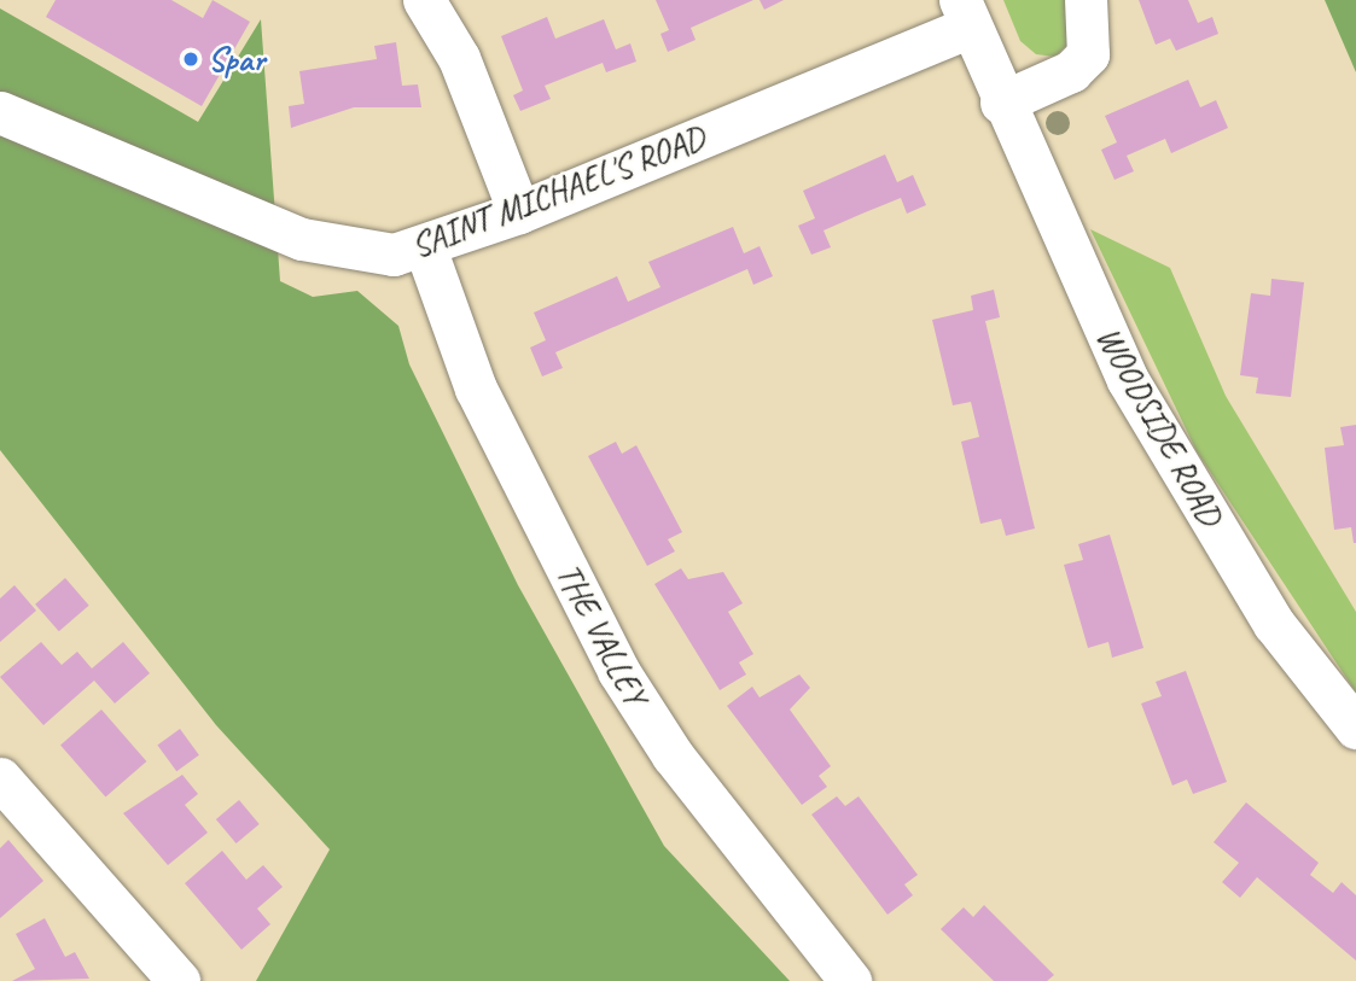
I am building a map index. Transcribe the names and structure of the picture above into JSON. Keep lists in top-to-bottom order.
{
  "streets": {
    "street": ["SAINT MICHAEL'S ROAD", "WOODSIDE ROAD", "THE VALLEY"]
  },
  "crossings": [
    ["SAINT MICHAEL'S ROAD", "WOODSIDE ROAD"],
    ["SAINT MICHAEL'S ROAD", "THE VALLEY"]
  ],
  "places": ["Spar"]
}
